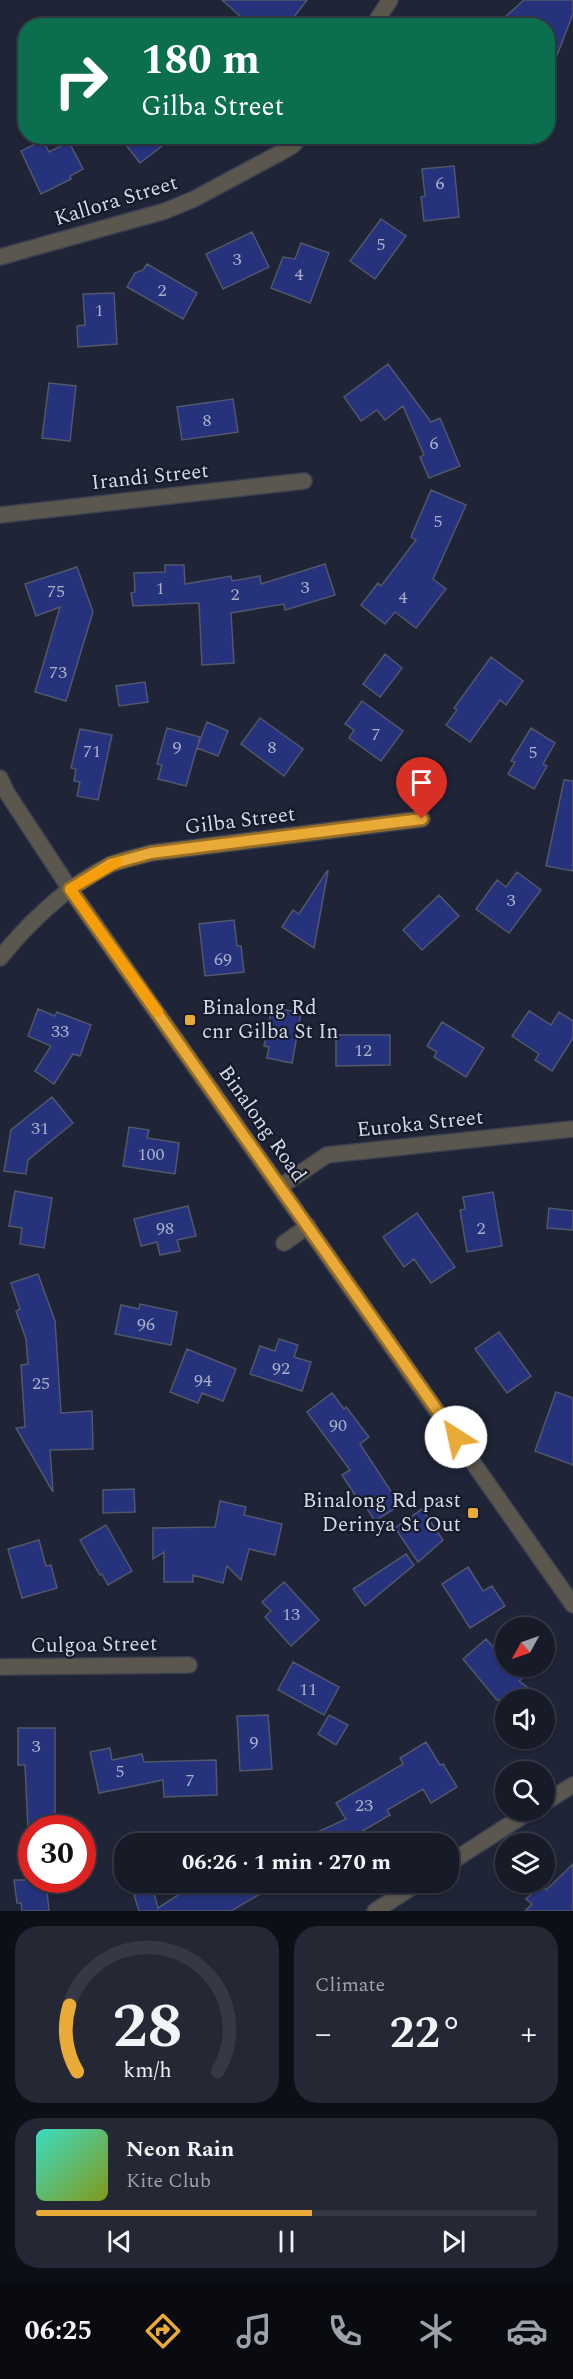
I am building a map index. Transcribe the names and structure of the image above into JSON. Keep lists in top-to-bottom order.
{
  "streets": {
    "street": [
      "Kallora Street",
      "Irandi Street",
      "Gilba Street",
      "Binalong Road",
      "Euroka Street",
      "Culgoa Street"
    ]
  },
  "crossings": [
    ["Gilba Street", "Binalong Road"],
    ["Binalong Road", "Euroka Street"]
  ],
  "places": {
    "transit": ["Binalong Rd cnr Gilba St In", "Binalong Rd past Derinya St Out"]
  },
  "house_numbers": [
    "6",
    "5",
    "3",
    "4",
    "2",
    "1",
    "8",
    "6",
    "5",
    "3",
    "1",
    "75",
    "2",
    "4",
    "73",
    "7",
    "9",
    "8",
    "71",
    "5",
    "3",
    "69",
    "33",
    "12",
    "31",
    "100",
    "98",
    "2",
    "96",
    "92",
    "94",
    "25",
    "90",
    "13",
    "11",
    "9",
    "3",
    "5",
    "7",
    "23"
  ],
  "north": "bottom left",
  "page": {
    "turn": ["180 m", "Gilba Street"],
    "limit": "30",
    "trip": "06:26 · 1 min · 270 m",
    "tile": "Climate",
    "heat": ["−", "22°", "+"],
    "song": ["Neon Rain", "Kite Club"],
    "tabs": "06:25",
    "gauge": ["28", "km/h"]
  }
}
